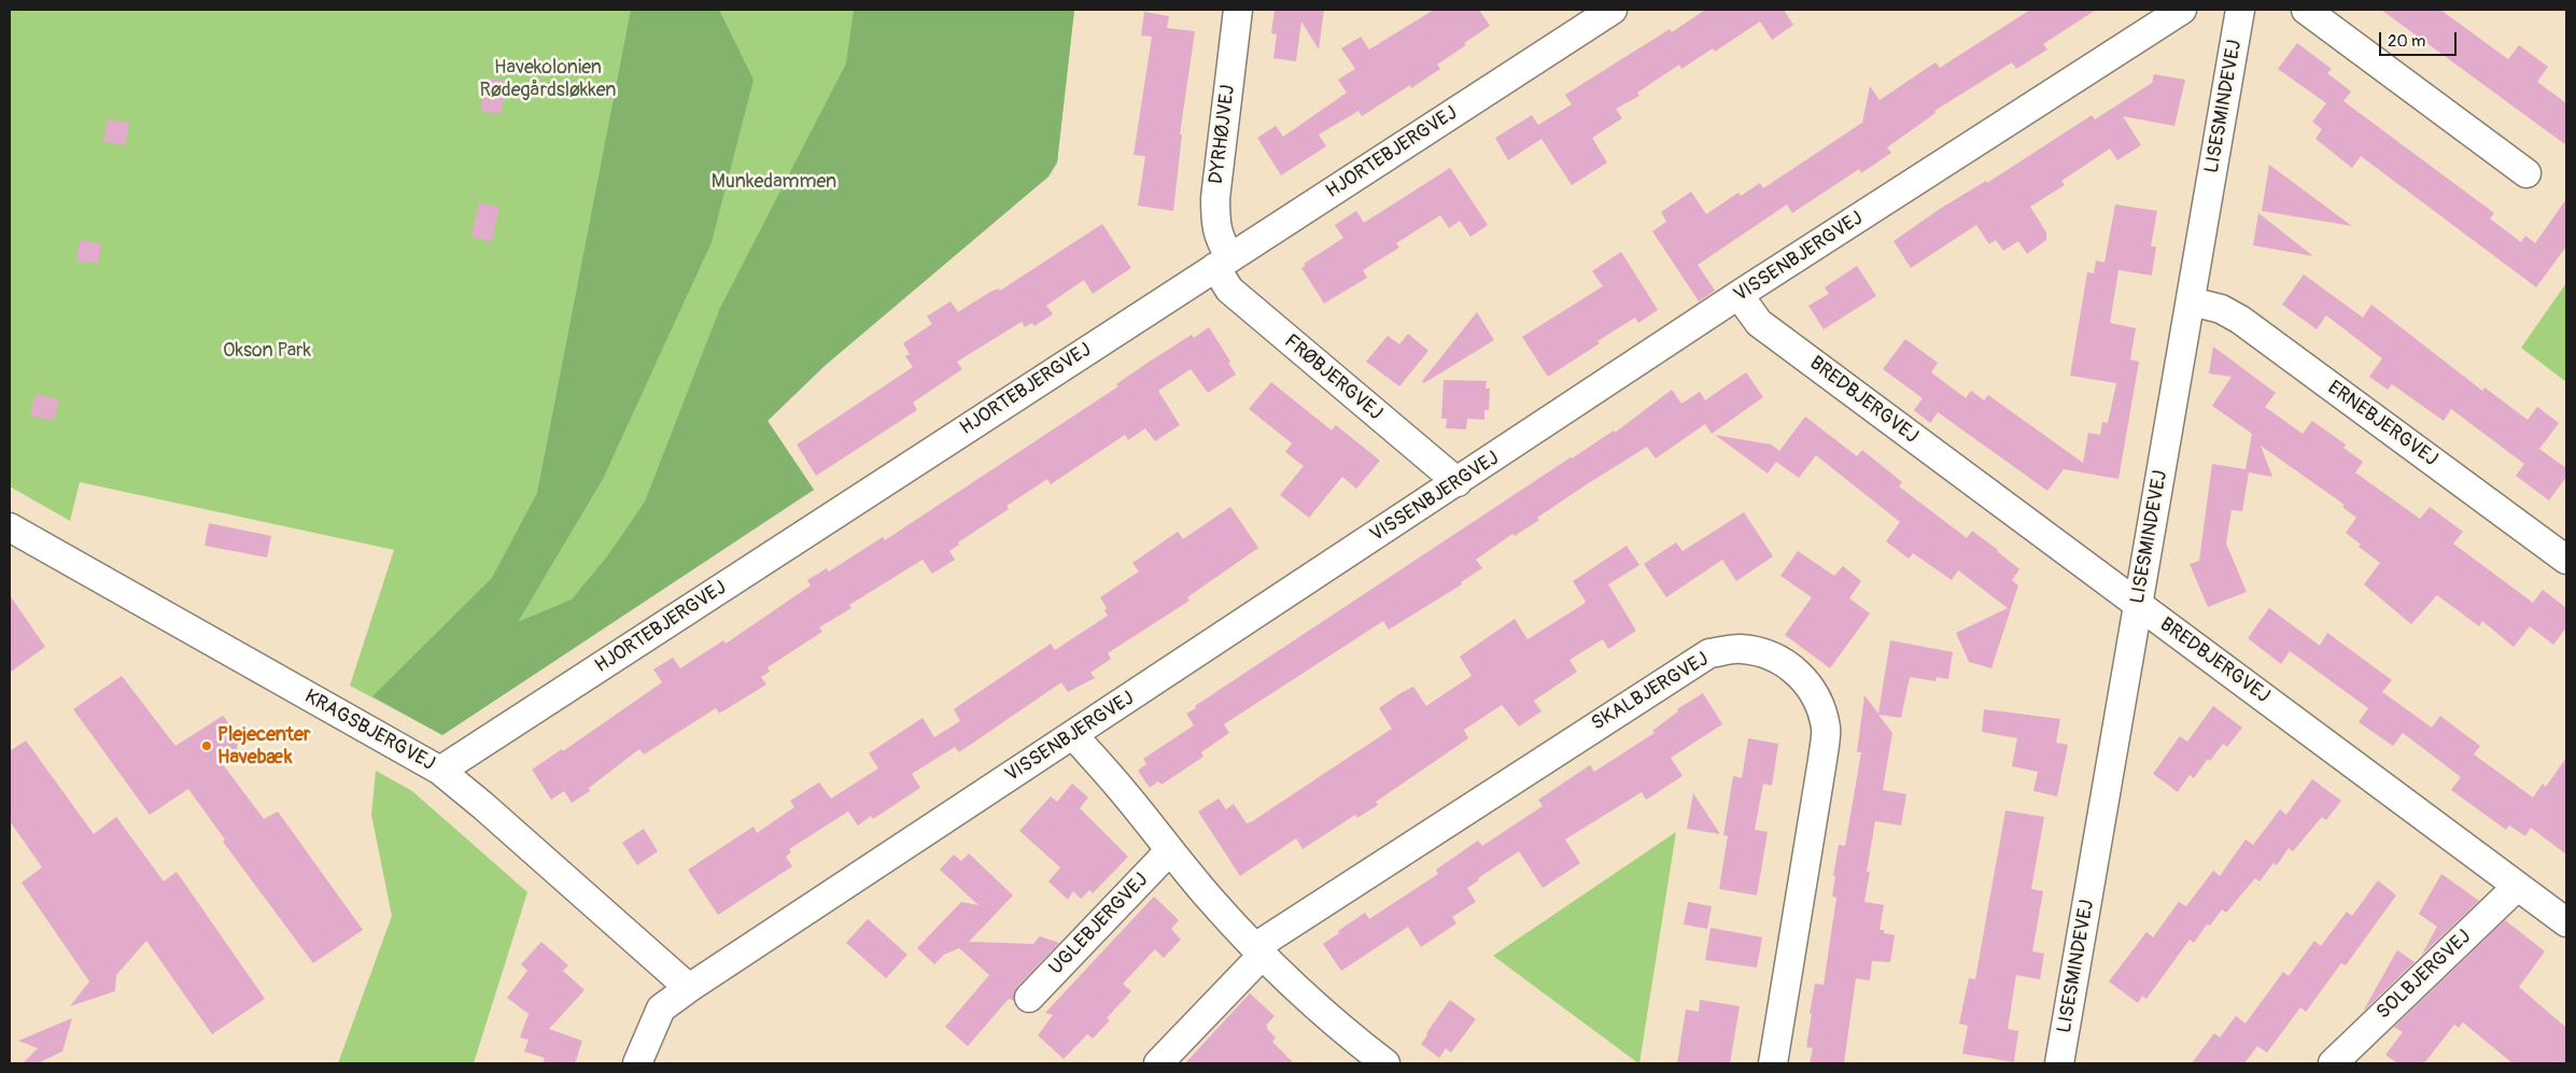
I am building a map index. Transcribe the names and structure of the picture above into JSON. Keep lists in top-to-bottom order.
{
  "streets": {
    "street": [
      "LISESMINDEVEJ",
      "DYRHØJVEJ",
      "HJORTEBJERGVEJ",
      "VISSENBJERGVEJ",
      "FRØBJERGVEJ",
      "BREDBJERGVEJ",
      "ERNEBJERGVEJ",
      "SKALBJERGVEJ",
      "KRAGSBJERGVEJ",
      "UGLEBJERGVEJ",
      "SOLBJERGVEJ"
    ]
  },
  "crossings": [
    ["LISESMINDEVEJ", "BREDBJERGVEJ"],
    ["LISESMINDEVEJ", "ERNEBJERGVEJ"],
    ["DYRHØJVEJ", "HJORTEBJERGVEJ"],
    ["DYRHØJVEJ", "FRØBJERGVEJ"],
    ["HJORTEBJERGVEJ", "FRØBJERGVEJ"],
    ["HJORTEBJERGVEJ", "KRAGSBJERGVEJ"],
    ["VISSENBJERGVEJ", "FRØBJERGVEJ"],
    ["VISSENBJERGVEJ", "BREDBJERGVEJ"],
    ["VISSENBJERGVEJ", "KRAGSBJERGVEJ"],
    ["BREDBJERGVEJ", "SOLBJERGVEJ"]
  ],
  "parks": ["Havekolonien Rødegårdsløkken", "Munkedammen", "Okson Park"],
  "places": ["Plejecenter Havebæk"],
  "scale_bar": "20 m"
}
